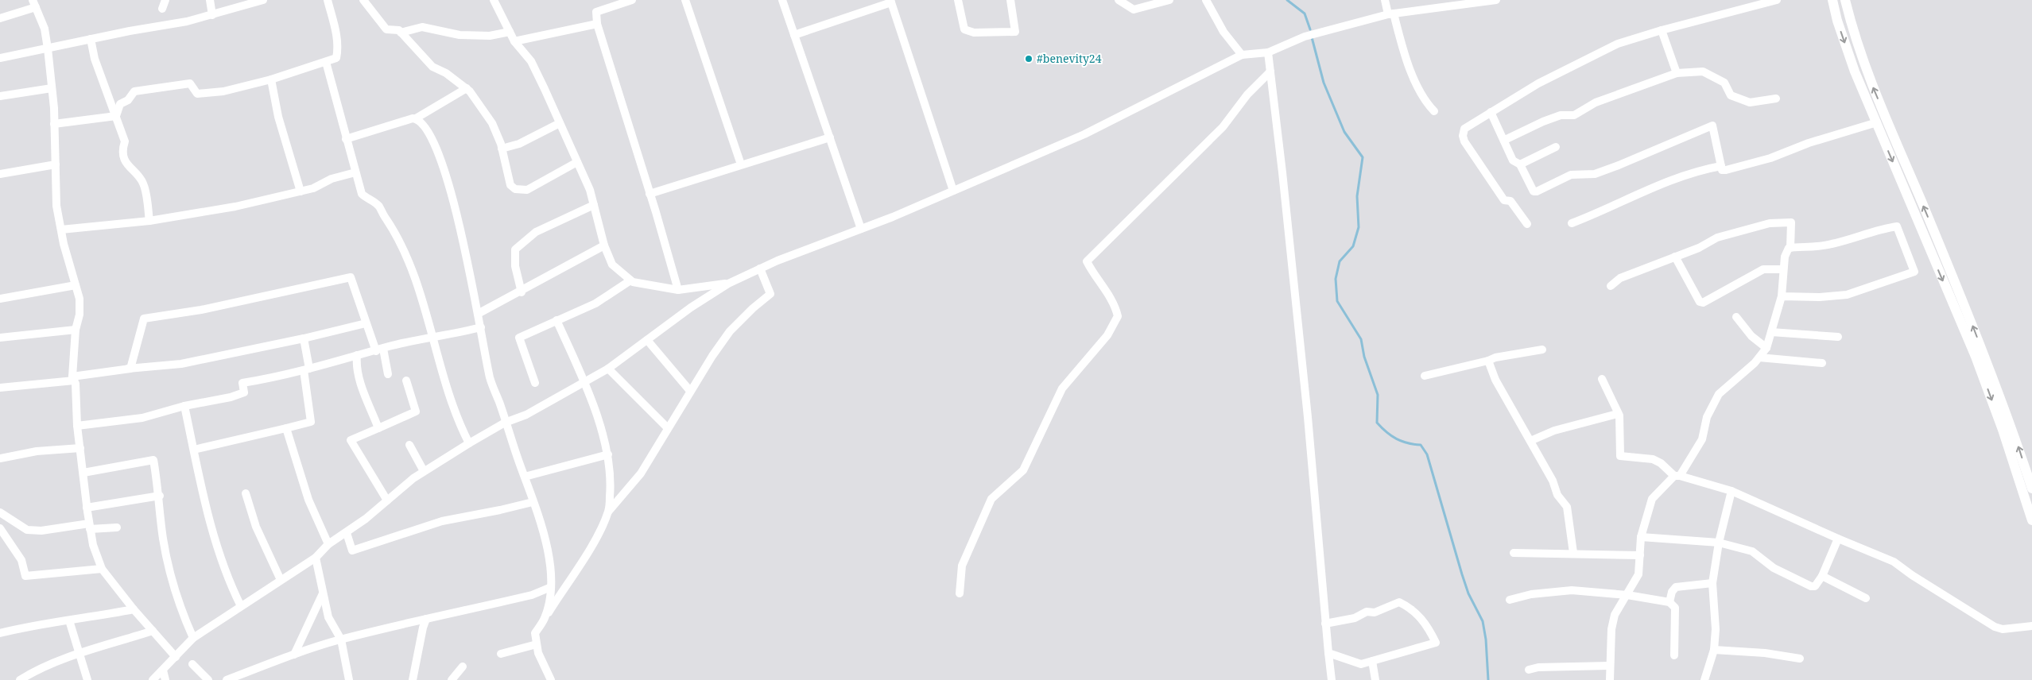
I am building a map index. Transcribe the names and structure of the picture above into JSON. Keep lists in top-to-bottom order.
{
  "places": ["#benevity24"]
}
